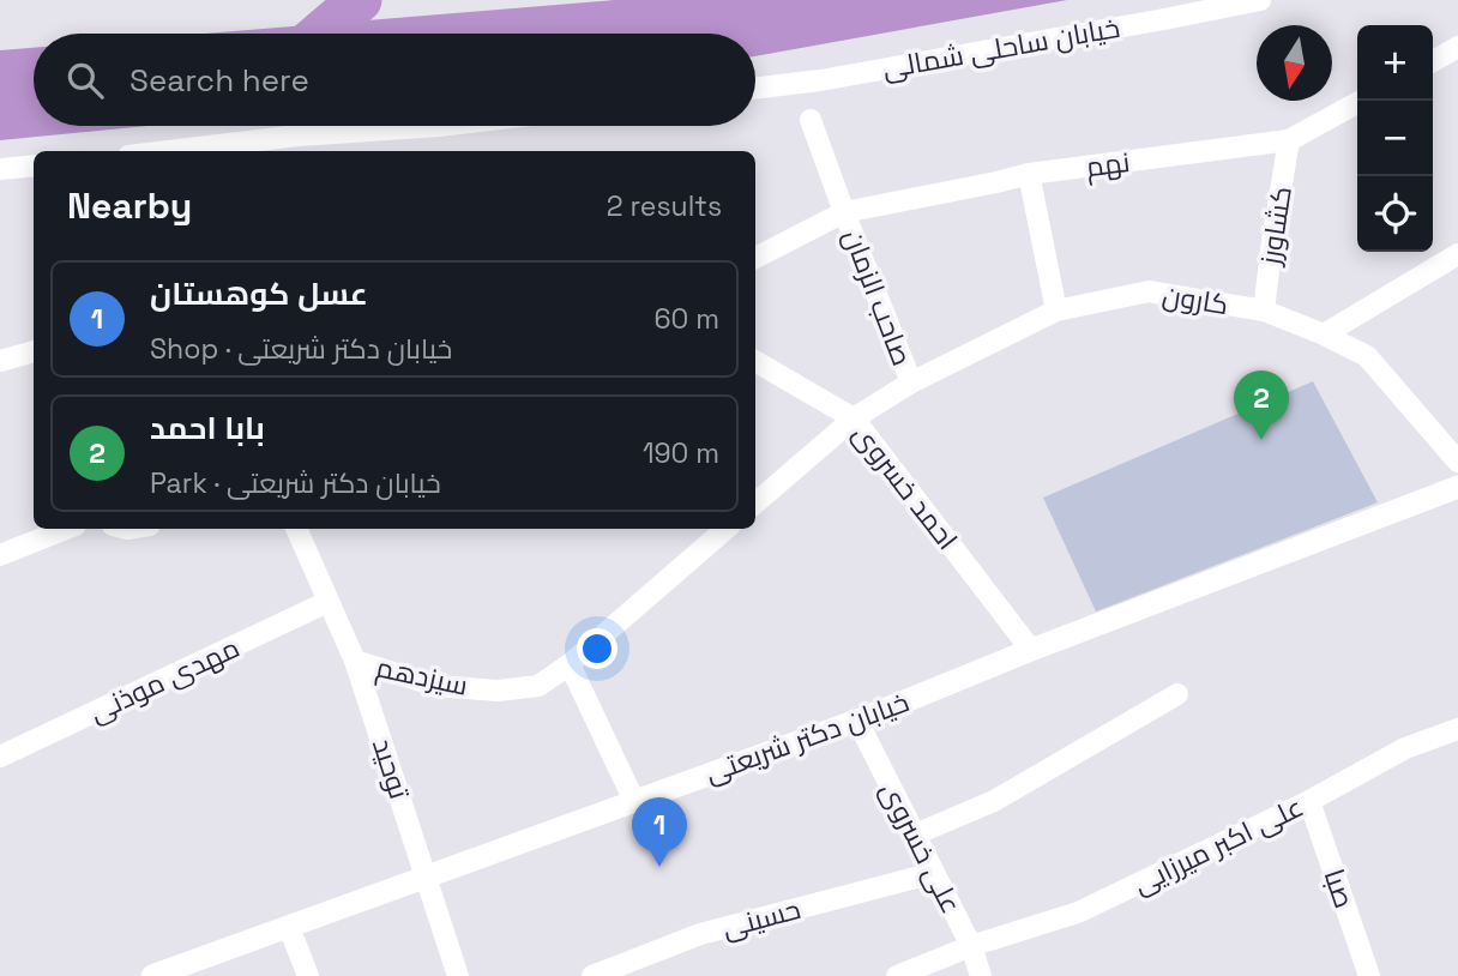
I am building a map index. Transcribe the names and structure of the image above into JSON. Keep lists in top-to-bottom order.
{
  "streets": {
    "street": [
      "خیابان ساحلی شمالی",
      "نهم",
      "کشاورز",
      "صاحب الزمان",
      "کارون",
      "احمد خسروی",
      "سیزدهم",
      "مهدی موذنی",
      "خیابان دکتر شریعتی",
      "توحید",
      "علی اکبر میرزایی",
      "علی خسروی",
      "صبا",
      "حسینی"
    ]
  },
  "crossings": [
    ["نهم", "کشاورز"],
    ["نهم", "صاحب الزمان"],
    ["کشاورز", "کارون"],
    ["صاحب الزمان", "کارون"],
    ["کارون", "احمد خسروی"],
    ["احمد خسروی", "خیابان دکتر شریعتی"],
    ["سیزدهم", "مهدی موذنی"],
    ["سیزدهم", "توحید"],
    ["خیابان دکتر شریعتی", "توحید"],
    ["خیابان دکتر شریعتی", "علی خسروی"],
    ["علی اکبر میرزایی", "علی خسروی"],
    ["علی اکبر میرزایی", "صبا"],
    ["علی خسروی", "حسینی"]
  ],
  "north": "bottom",
  "page": {
    "map_buttons": ["+", "−"],
    "search": "Search here",
    "heading": ["Nearby", "2 results"],
    "list": [
      {
        "mark": "1",
        "name": "عسل کوهستان",
        "note": "Shop · خیابان دکتر شریعتی",
        "value": "60 m"
      },
      {
        "mark": "2",
        "name": "بابا احمد",
        "note": "Park · خیابان دکتر شریعتی",
        "value": "190 m"
      }
    ],
    "pins": ["2", "1"]
  }
}
